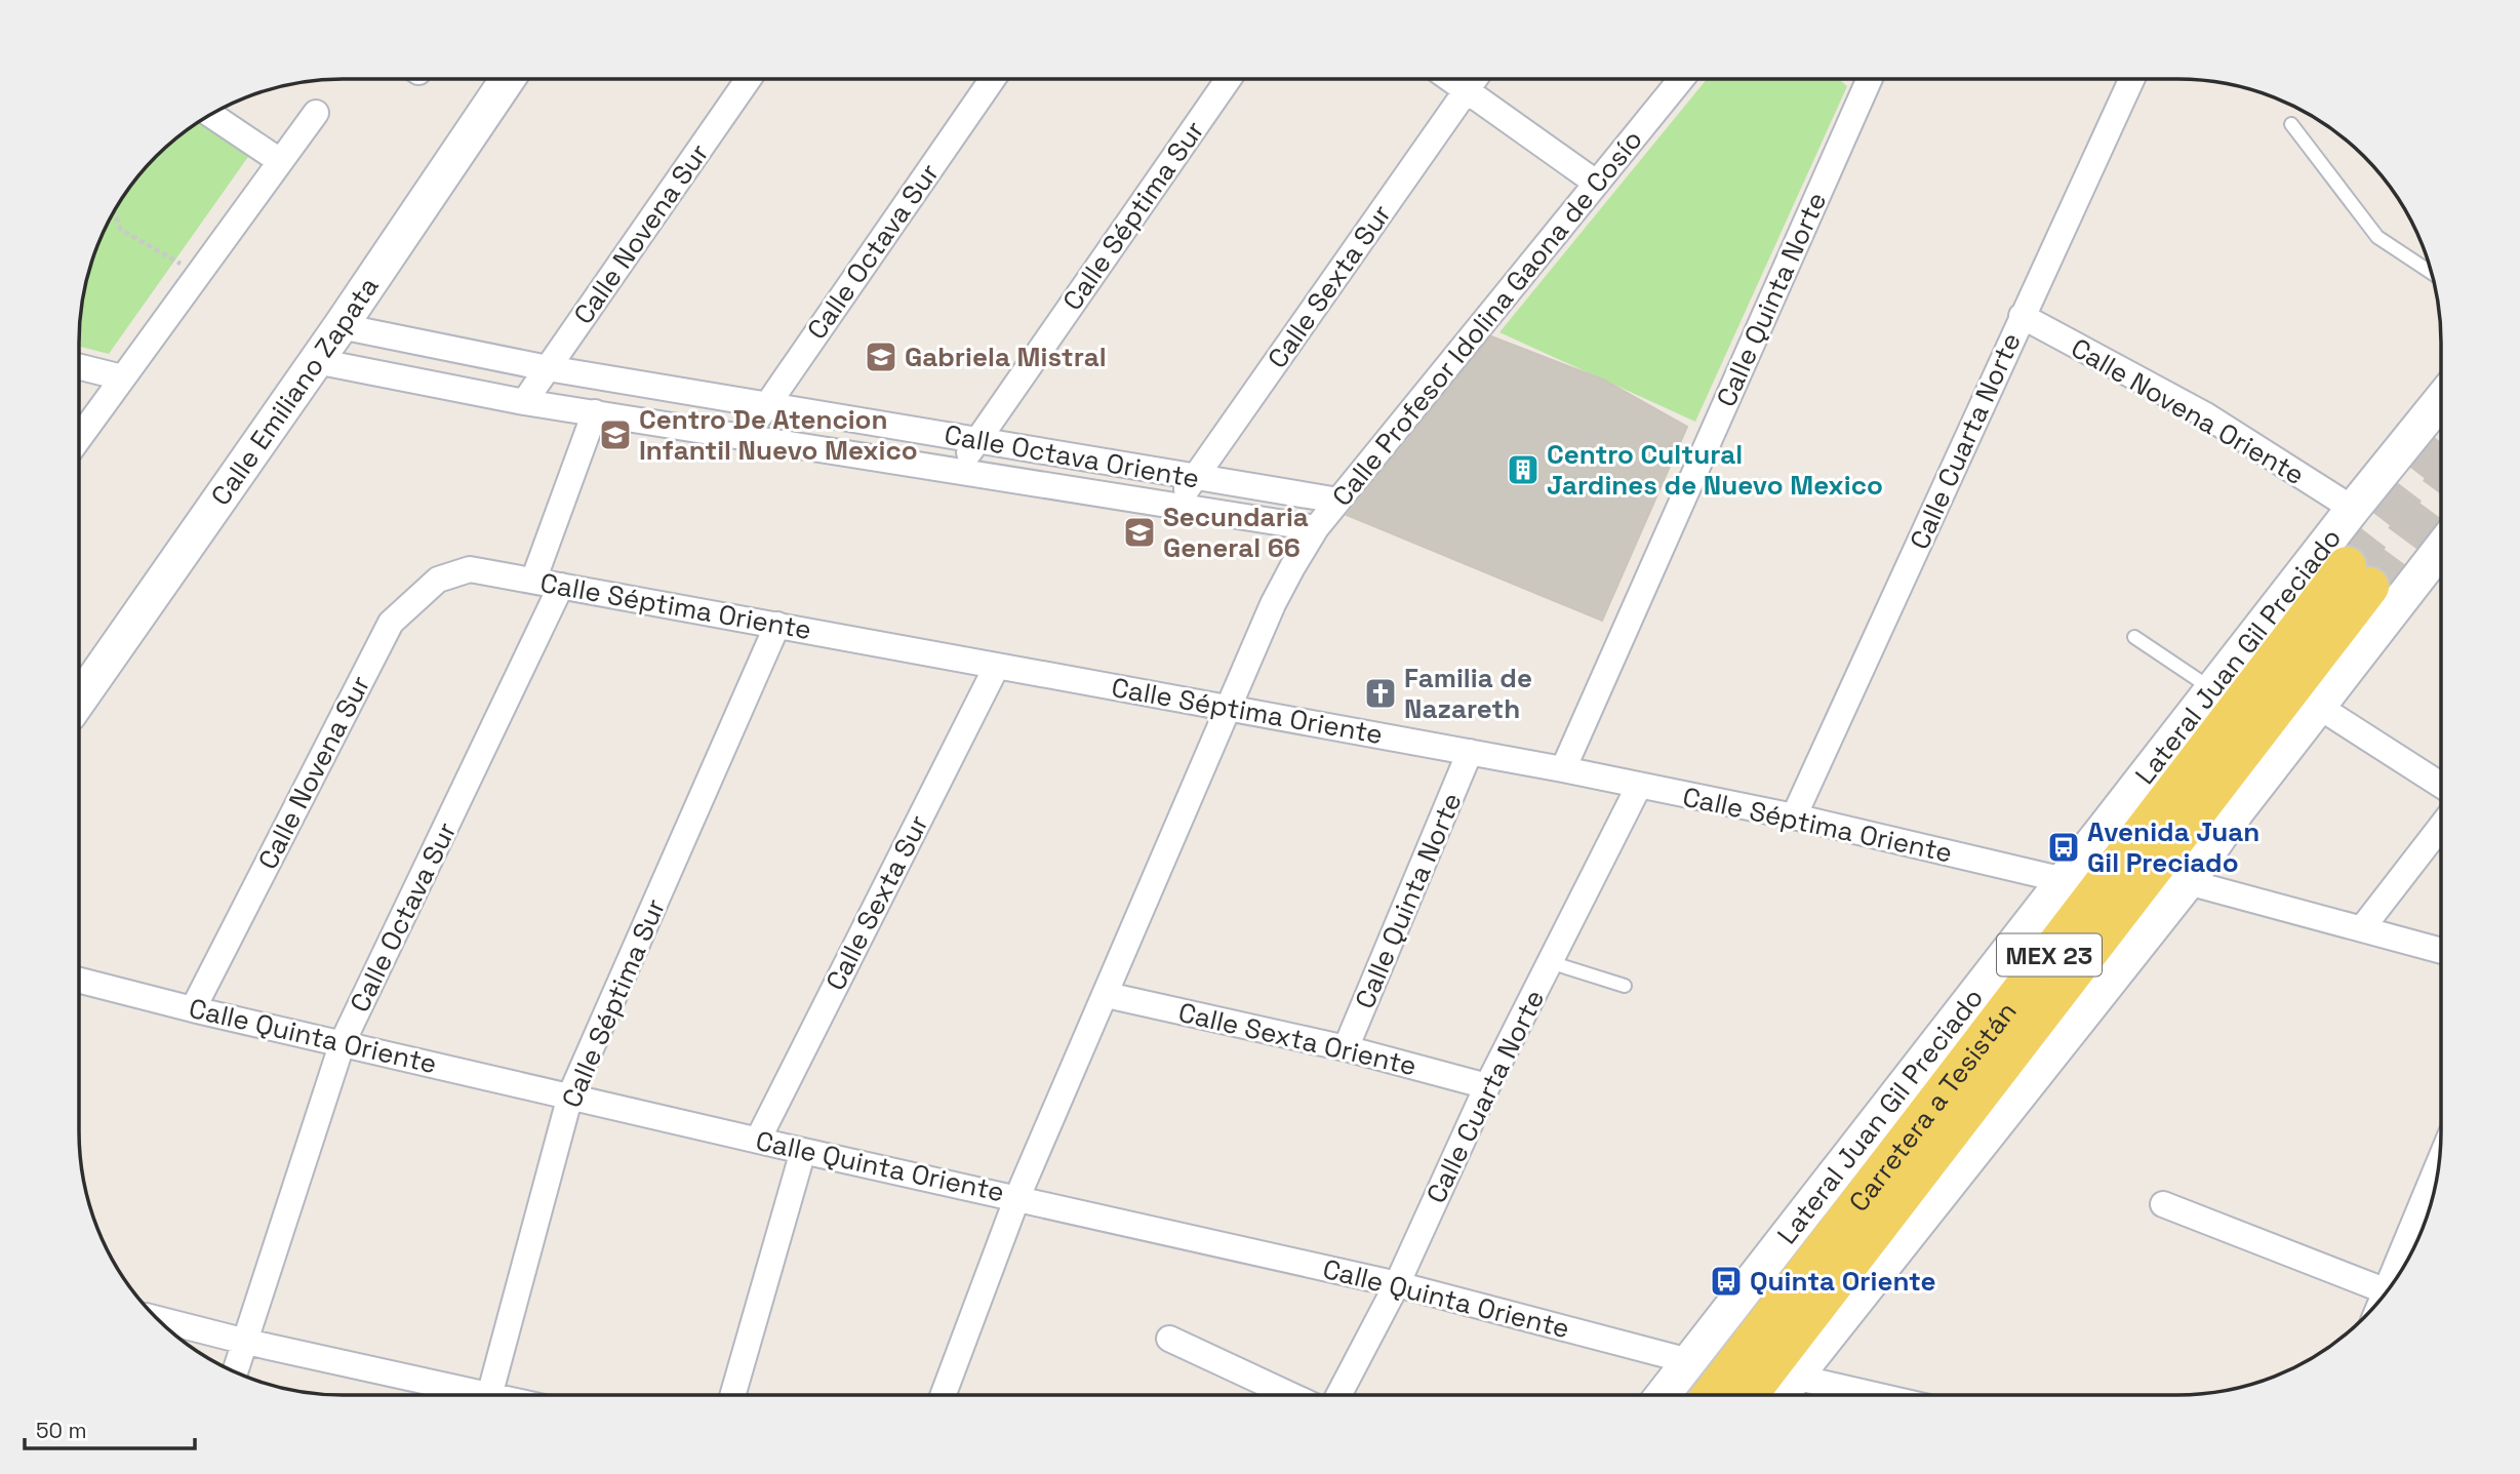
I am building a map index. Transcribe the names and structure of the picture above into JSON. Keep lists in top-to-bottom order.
{
  "streets": {
    "main road": [
      "Calle Emiliano Zapata",
      "Lateral Juan Gil Preciado",
      "MEX 23",
      "Carretera a Tesistán"
    ],
    "street": [
      "Calle Séptima Sur",
      "Calle Novena Sur",
      "Calle Octava Sur",
      "Calle Sexta Sur",
      "Calle Quinta Norte",
      "Calle Profesor Idolina Gaona de Cosío",
      "Calle Novena Oriente",
      "Calle Cuarta Norte",
      "Calle Octava Oriente",
      "Calle Séptima Oriente",
      "Calle Quinta Oriente",
      "Calle Sexta Oriente"
    ]
  },
  "crossings": [
    ["Calle Séptima Sur", "Calle Octava Oriente"],
    ["Calle Séptima Sur", "Calle Séptima Oriente"],
    ["Calle Séptima Sur", "Calle Quinta Oriente"],
    ["Calle Novena Sur", "Calle Octava Oriente"],
    ["Calle Novena Sur", "Calle Séptima Oriente"],
    ["Calle Novena Sur", "Calle Quinta Oriente"],
    ["Calle Octava Sur", "Calle Octava Oriente"],
    ["Calle Octava Sur", "Calle Séptima Oriente"],
    ["Calle Octava Sur", "Calle Quinta Oriente"],
    ["Calle Sexta Sur", "Calle Octava Oriente"],
    ["Calle Sexta Sur", "Calle Séptima Oriente"],
    ["Calle Sexta Sur", "Calle Quinta Oriente"],
    ["Calle Quinta Norte", "Calle Séptima Oriente"],
    ["Calle Quinta Norte", "Calle Sexta Oriente"],
    ["Calle Profesor Idolina Gaona de Cosío", "Calle Octava Oriente"],
    ["Calle Profesor Idolina Gaona de Cosío", "Calle Séptima Oriente"],
    ["Calle Profesor Idolina Gaona de Cosío", "Calle Quinta Oriente"],
    ["Calle Profesor Idolina Gaona de Cosío", "Calle Sexta Oriente"],
    ["Calle Emiliano Zapata", "Calle Octava Oriente"],
    ["Calle Novena Oriente", "Calle Cuarta Norte"],
    ["Calle Novena Oriente", "Lateral Juan Gil Preciado"],
    ["Calle Cuarta Norte", "Calle Séptima Oriente"],
    ["Calle Cuarta Norte", "Calle Quinta Oriente"],
    ["Calle Cuarta Norte", "Calle Sexta Oriente"],
    ["Calle Séptima Oriente", "Lateral Juan Gil Preciado"],
    ["Lateral Juan Gil Preciado", "Calle Quinta Oriente"]
  ],
  "places": {
    "school or university": ["Gabriela Mistral", "Centro De Atencion Infantil Nuevo Mexico", "Secundaria General 66"],
    "building": ["Centro Cultural Jardines de Nuevo Mexico"],
    "church": ["Familia de Nazareth"],
    "bus stop": ["Avenida Juan Gil Preciado", "Quinta Oriente"]
  },
  "scale_bar": "50 m"
}
